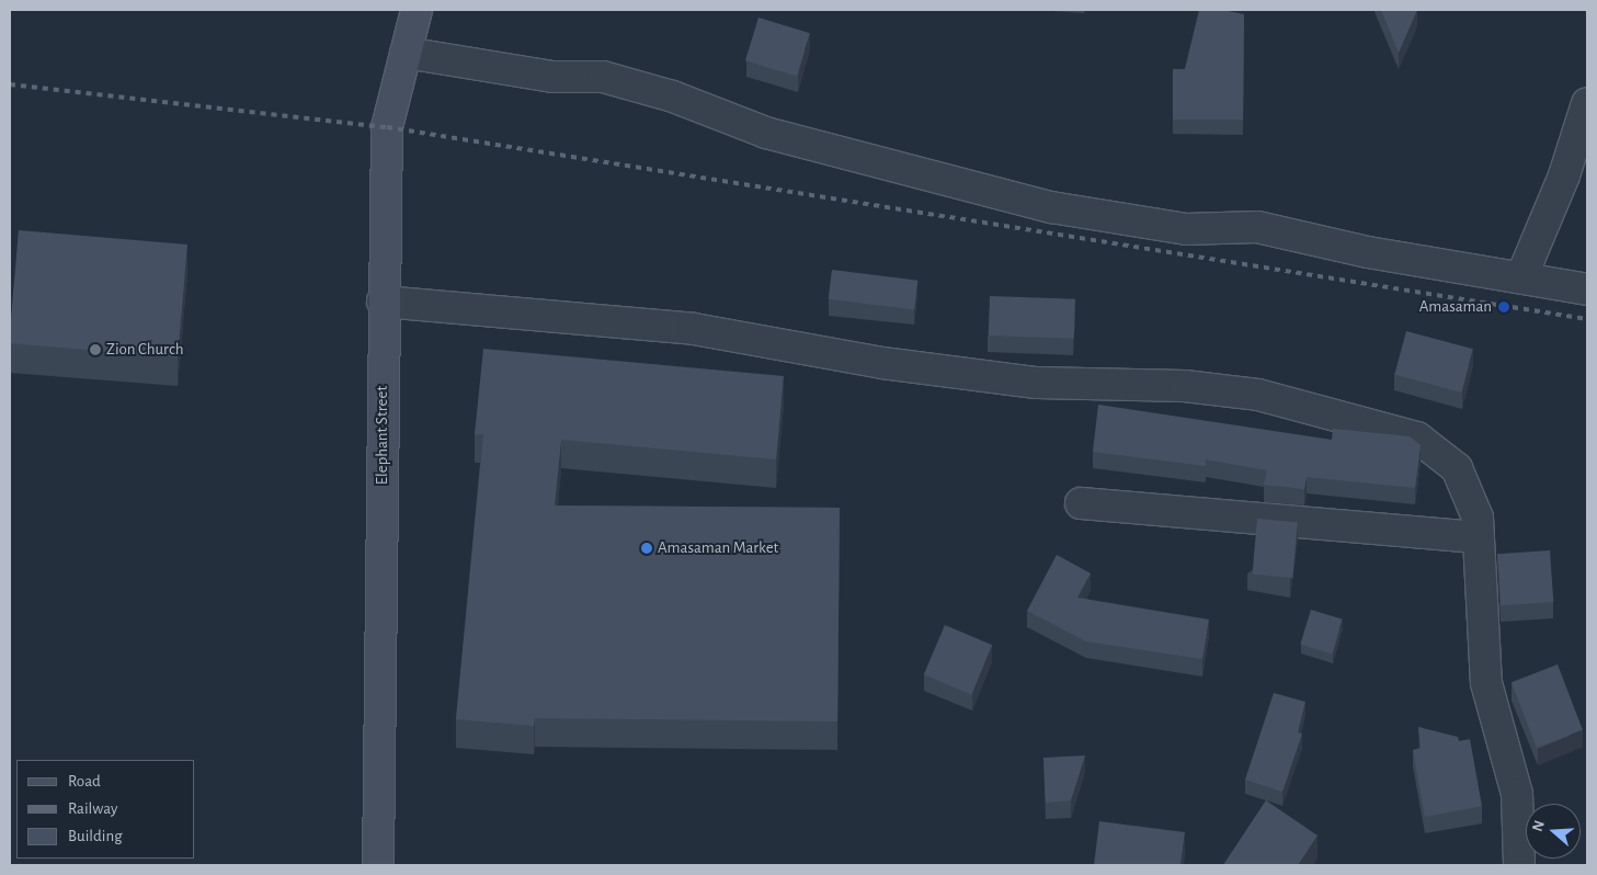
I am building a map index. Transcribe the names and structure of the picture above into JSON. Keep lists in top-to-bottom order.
{
  "streets": {
    "main road": ["Elephant Street"]
  },
  "places": ["Amasaman", "Zion Church", "Amasaman Market"],
  "legend": ["Road", "Railway", "Building"],
  "north": "left"
}
